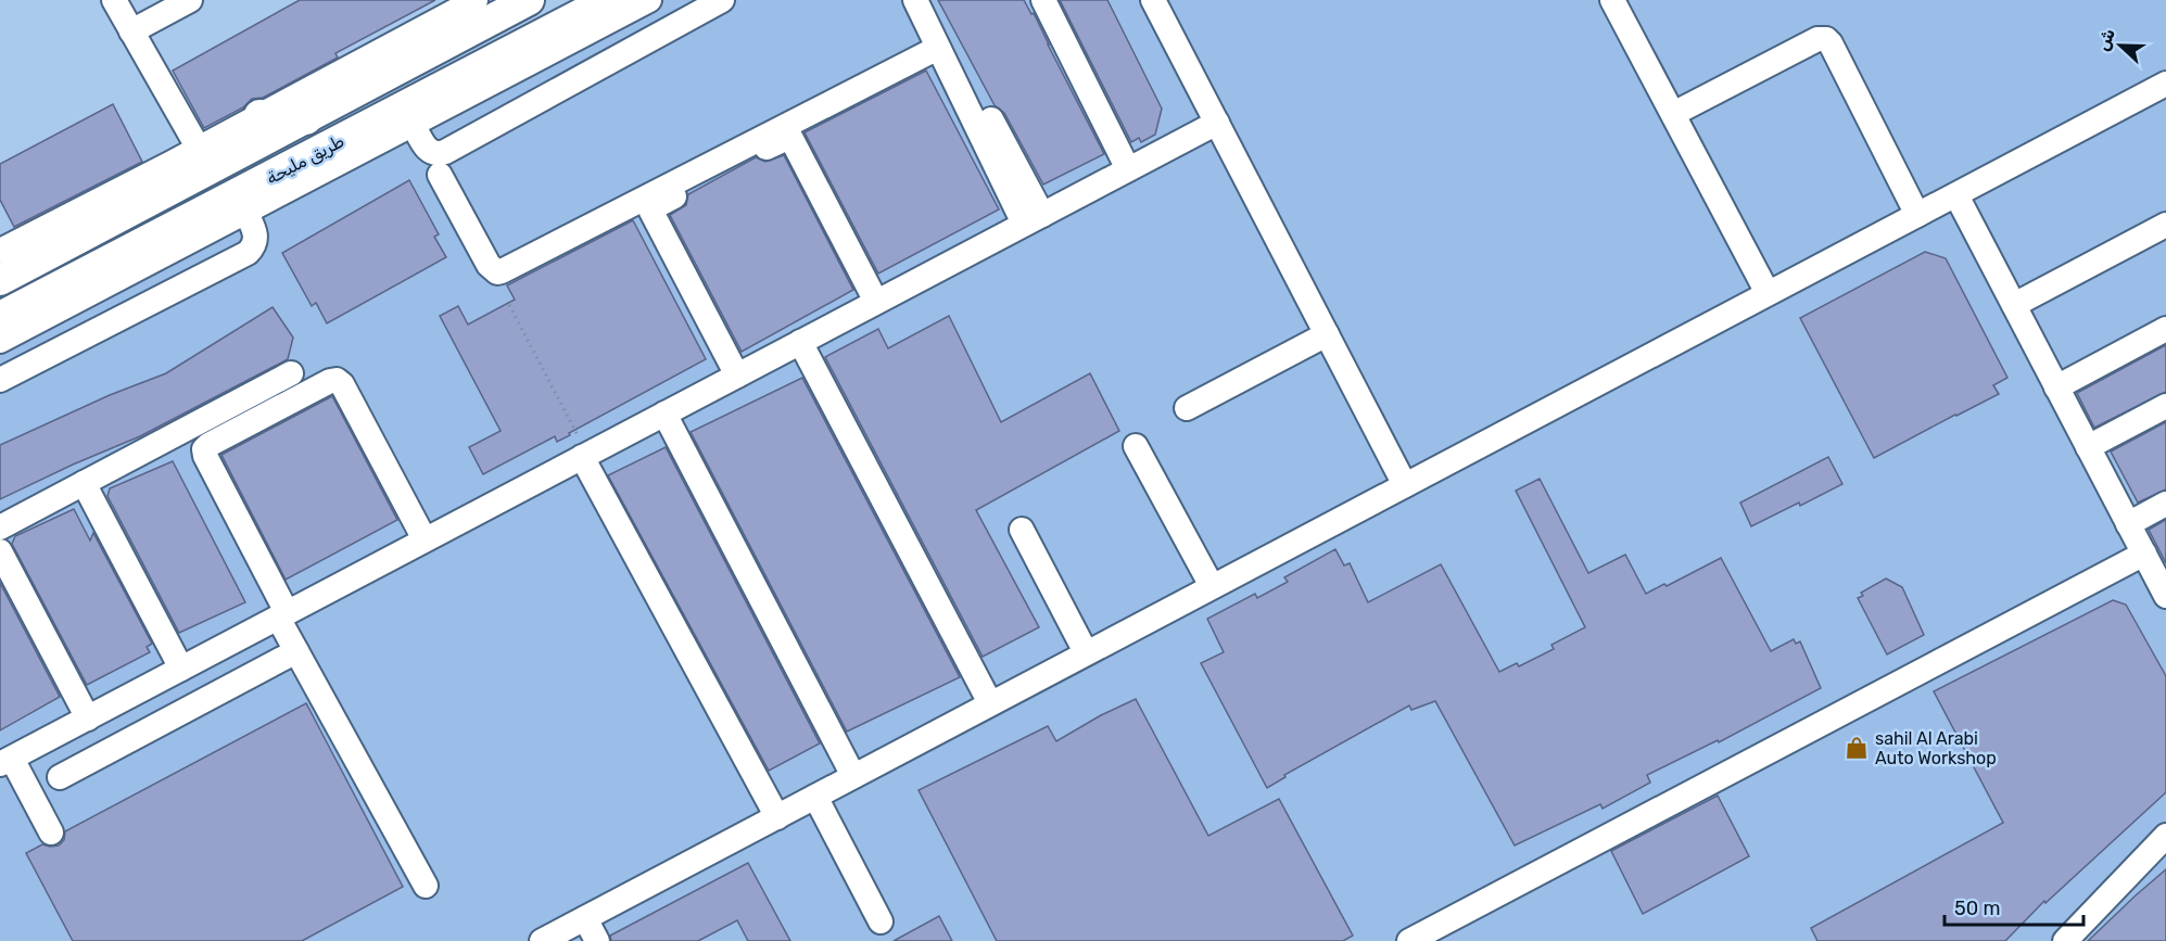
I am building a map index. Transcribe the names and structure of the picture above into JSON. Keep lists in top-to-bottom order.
{
  "streets": {
    "main road": ["طريق مليحة"]
  },
  "places": {
    "shop": ["sahil Al Arabi Auto Workshop"]
  },
  "scale_bar": "50 m",
  "north": "left"
}
